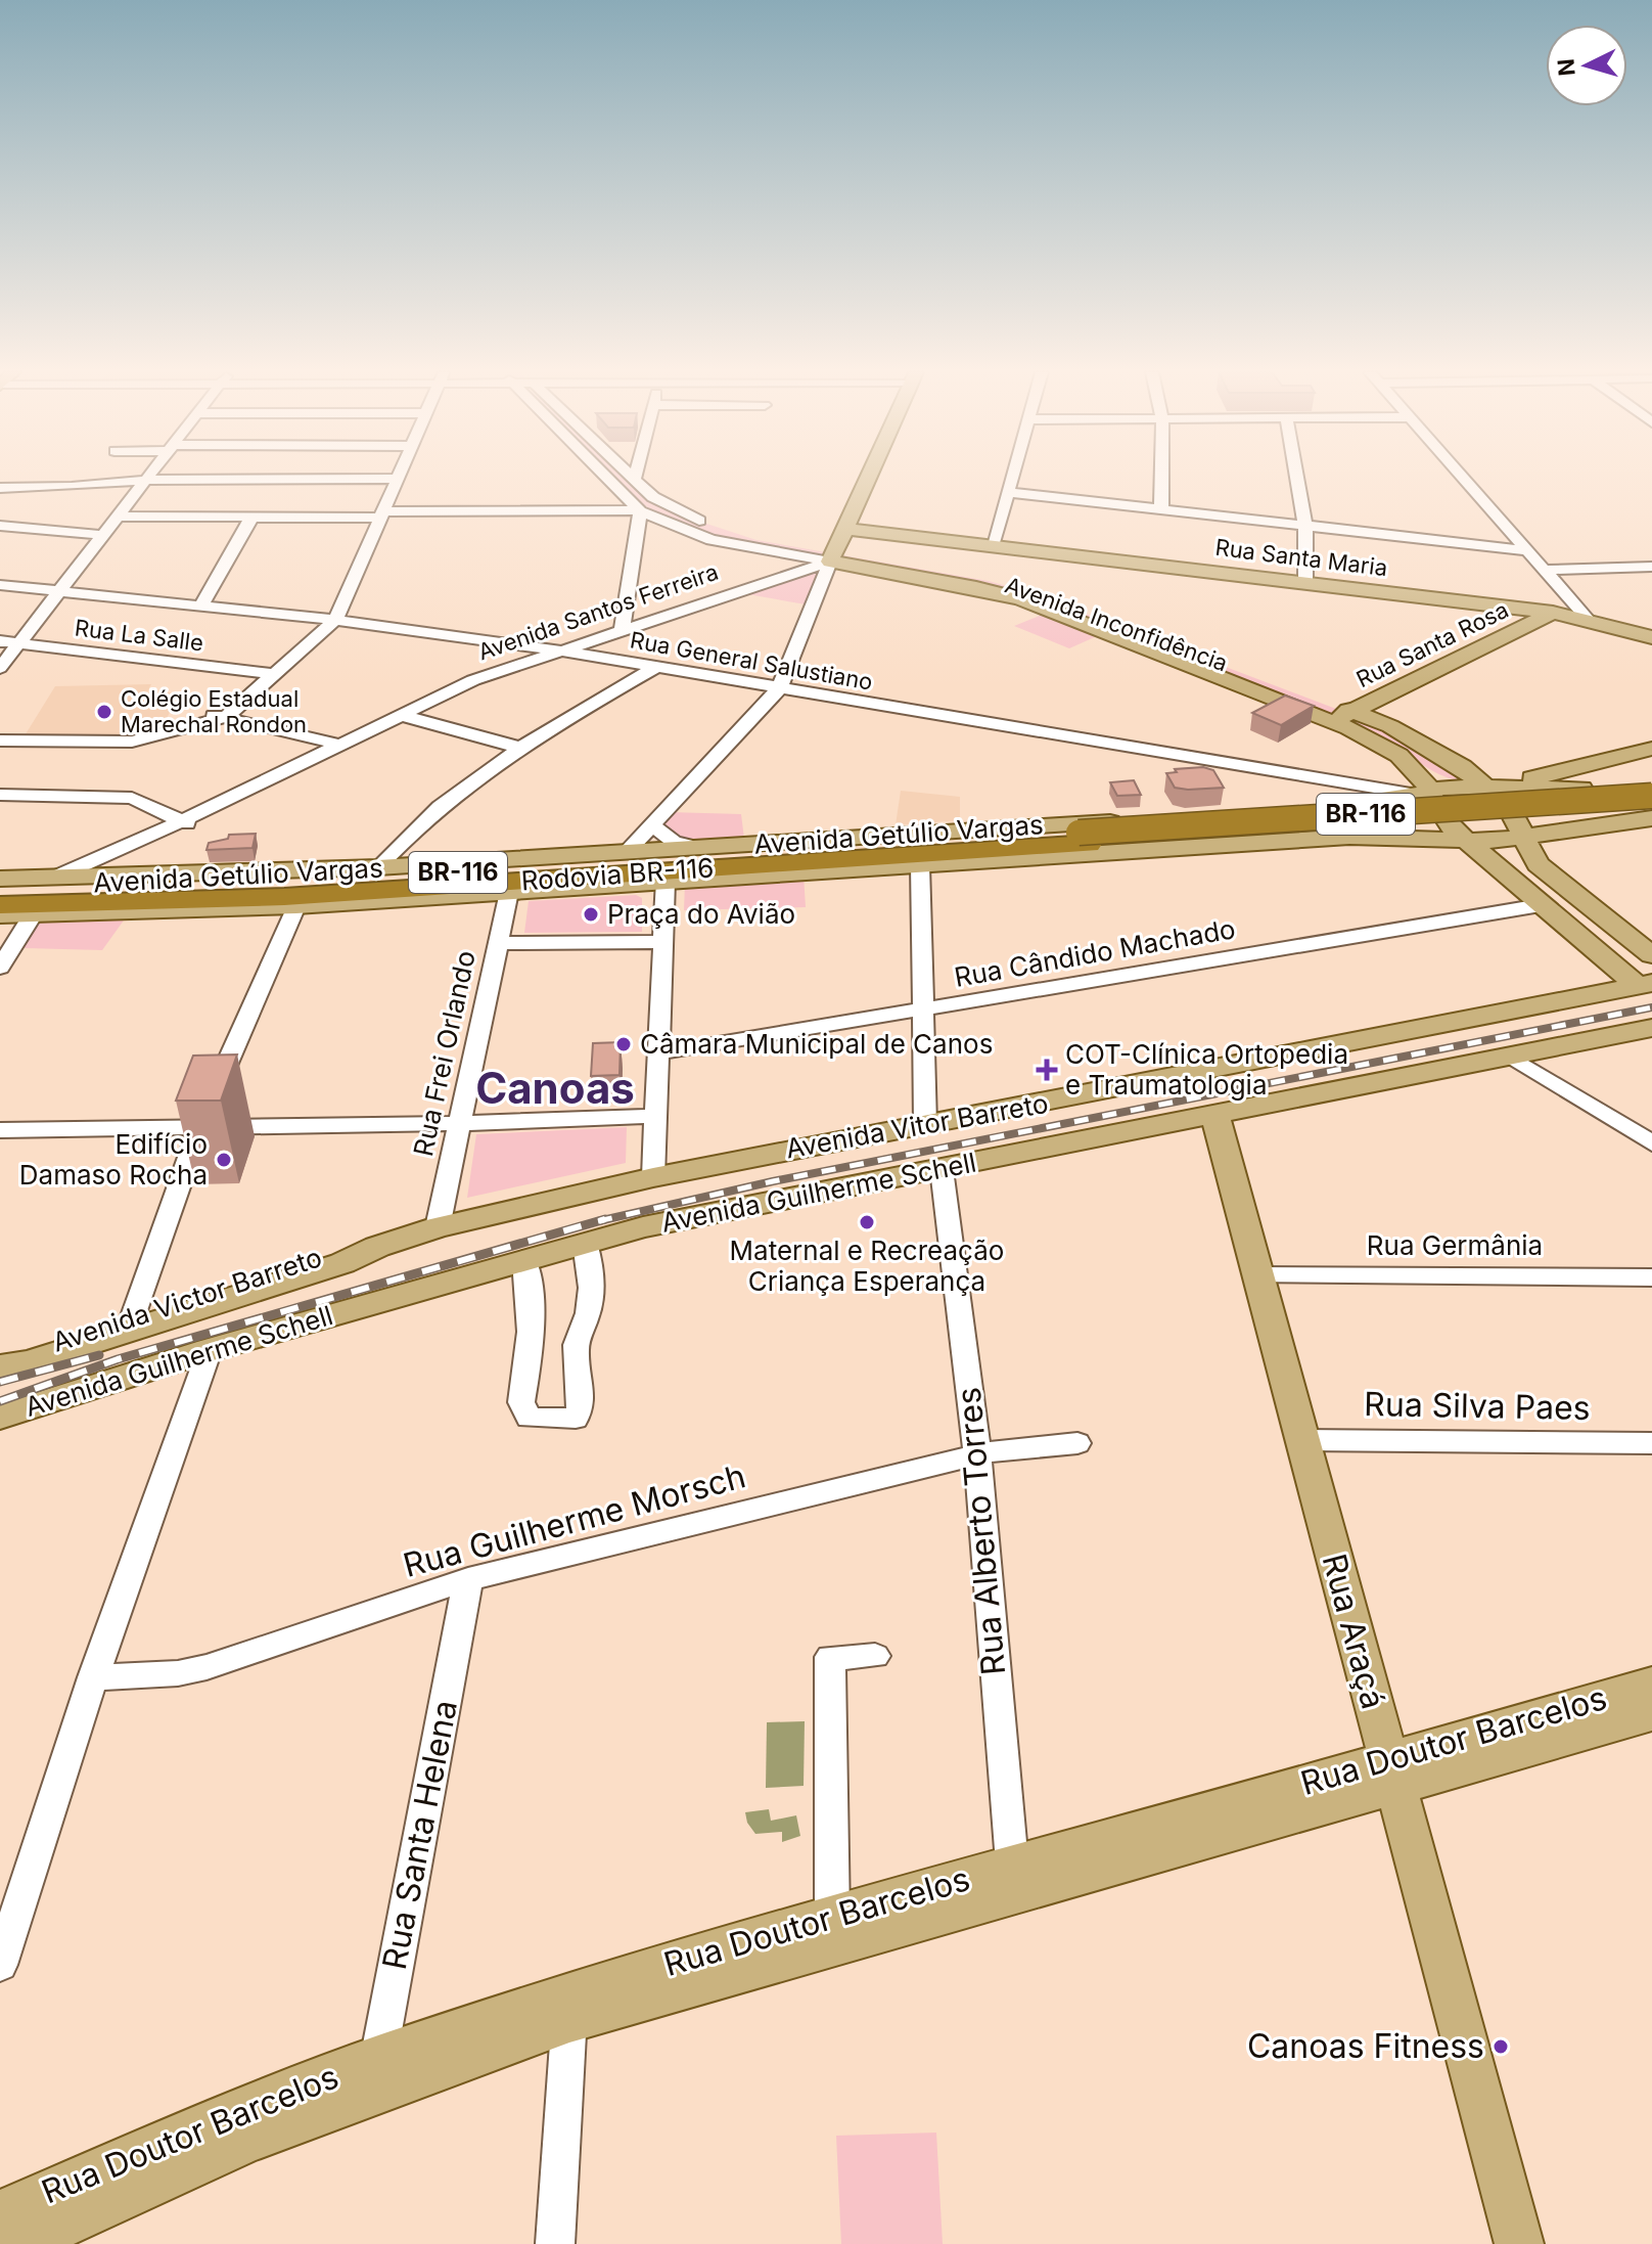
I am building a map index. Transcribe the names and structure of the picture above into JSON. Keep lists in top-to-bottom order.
{
  "streets": {
    "highway": ["BR-116", "Rodovia BR-116"],
    "main road": [
      "Rua Santa Maria",
      "Avenida Inconfidência",
      "Rua Santa Rosa",
      "Avenida Getúlio Vargas",
      "Avenida Vitor Barreto",
      "Avenida Guilherme Schell",
      "Avenida Victor Barreto",
      "Rua Araçá",
      "Rua Doutor Barcelos"
    ],
    "street": [
      "Avenida Santos Ferreira",
      "Rua La Salle",
      "Rua General Salustiano",
      "Rua Cândido Machado",
      "Rua Frei Orlando",
      "Rua Germânia",
      "Rua Silva Paes",
      "Rua Guilherme Morsch",
      "Rua Alberto Torres",
      "Rua Santa Helena"
    ]
  },
  "crossings": [
    ["Rua Santa Maria", "Rua Santa Rosa"],
    ["Avenida Santos Ferreira", "Avenida Inconfidência"],
    ["Avenida Santos Ferreira", "Rua General Salustiano"],
    ["Avenida Santos Ferreira", "BR-116"],
    ["Avenida Santos Ferreira", "Avenida Getúlio Vargas"],
    ["Avenida Santos Ferreira", "Rodovia BR-116"],
    ["Avenida Inconfidência", "Rua Santa Rosa"],
    ["Avenida Inconfidência", "Rua General Salustiano"],
    ["Avenida Inconfidência", "Avenida Getúlio Vargas"],
    ["Avenida Inconfidência", "Rua Cândido Machado"],
    ["Avenida Inconfidência", "Avenida Vitor Barreto"],
    ["Rua General Salustiano", "Avenida Getúlio Vargas"],
    ["BR-116", "Avenida Getúlio Vargas"],
    ["BR-116", "Rodovia BR-116"],
    ["Avenida Getúlio Vargas", "Rodovia BR-116"],
    ["Avenida Getúlio Vargas", "Rua Frei Orlando"],
    ["Rua Frei Orlando", "Avenida Vitor Barreto"],
    ["Avenida Vitor Barreto", "Avenida Victor Barreto"],
    ["Avenida Guilherme Schell", "Rua Alberto Torres"],
    ["Avenida Guilherme Schell", "Rua Araçá"],
    ["Rua Germânia", "Rua Araçá"],
    ["Rua Silva Paes", "Rua Araçá"],
    ["Rua Guilherme Morsch", "Rua Alberto Torres"],
    ["Rua Guilherme Morsch", "Rua Santa Helena"],
    ["Rua Alberto Torres", "Rua Doutor Barcelos"],
    ["Rua Araçá", "Rua Doutor Barcelos"],
    ["Rua Doutor Barcelos", "Rua Santa Helena"]
  ],
  "districts": ["Canoas"],
  "places": {
    "other": [
      "Colégio Estadual Marechal Rondon",
      "Praça do Avião",
      "Câmara Municipal de Canos",
      "Edifício Damaso Rocha",
      "Maternal e Recreação Criança Esperança",
      "Canoas Fitness"
    ],
    "health": ["COT-Clínica Ortopedia e Traumatologia"]
  },
  "north": "left"
}
